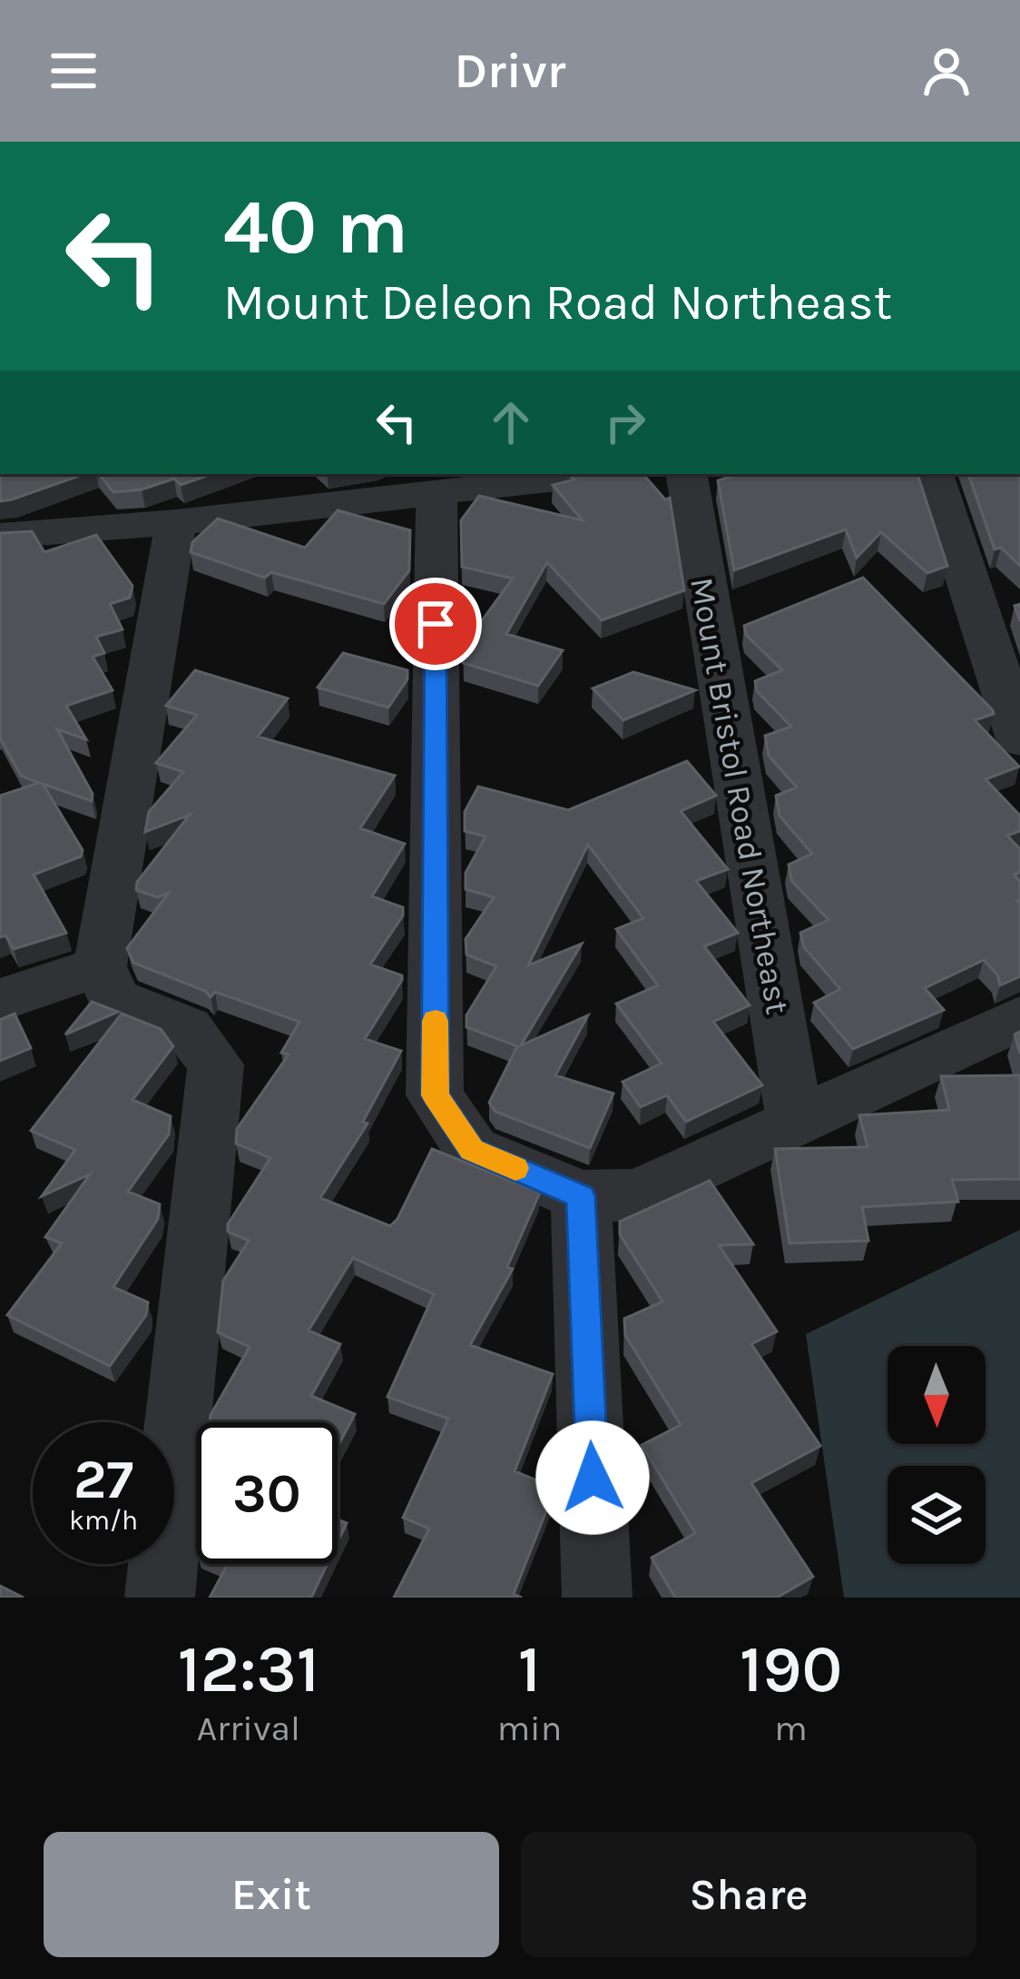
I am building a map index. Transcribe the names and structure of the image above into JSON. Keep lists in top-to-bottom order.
{
  "streets": {
    "street": ["Mount Bristol Road Northeast"]
  },
  "north": "bottom",
  "page": {
    "header": "Drivr",
    "turn": ["40 m", "Mount Deleon Road Northeast"],
    "speed": "27 km/h",
    "limit": "30",
    "eta": [
      "12:31",
      "Arrival",
      "1",
      "min",
      "190",
      "m"
    ],
    "buttons": ["Exit", "Share"]
  }
}
